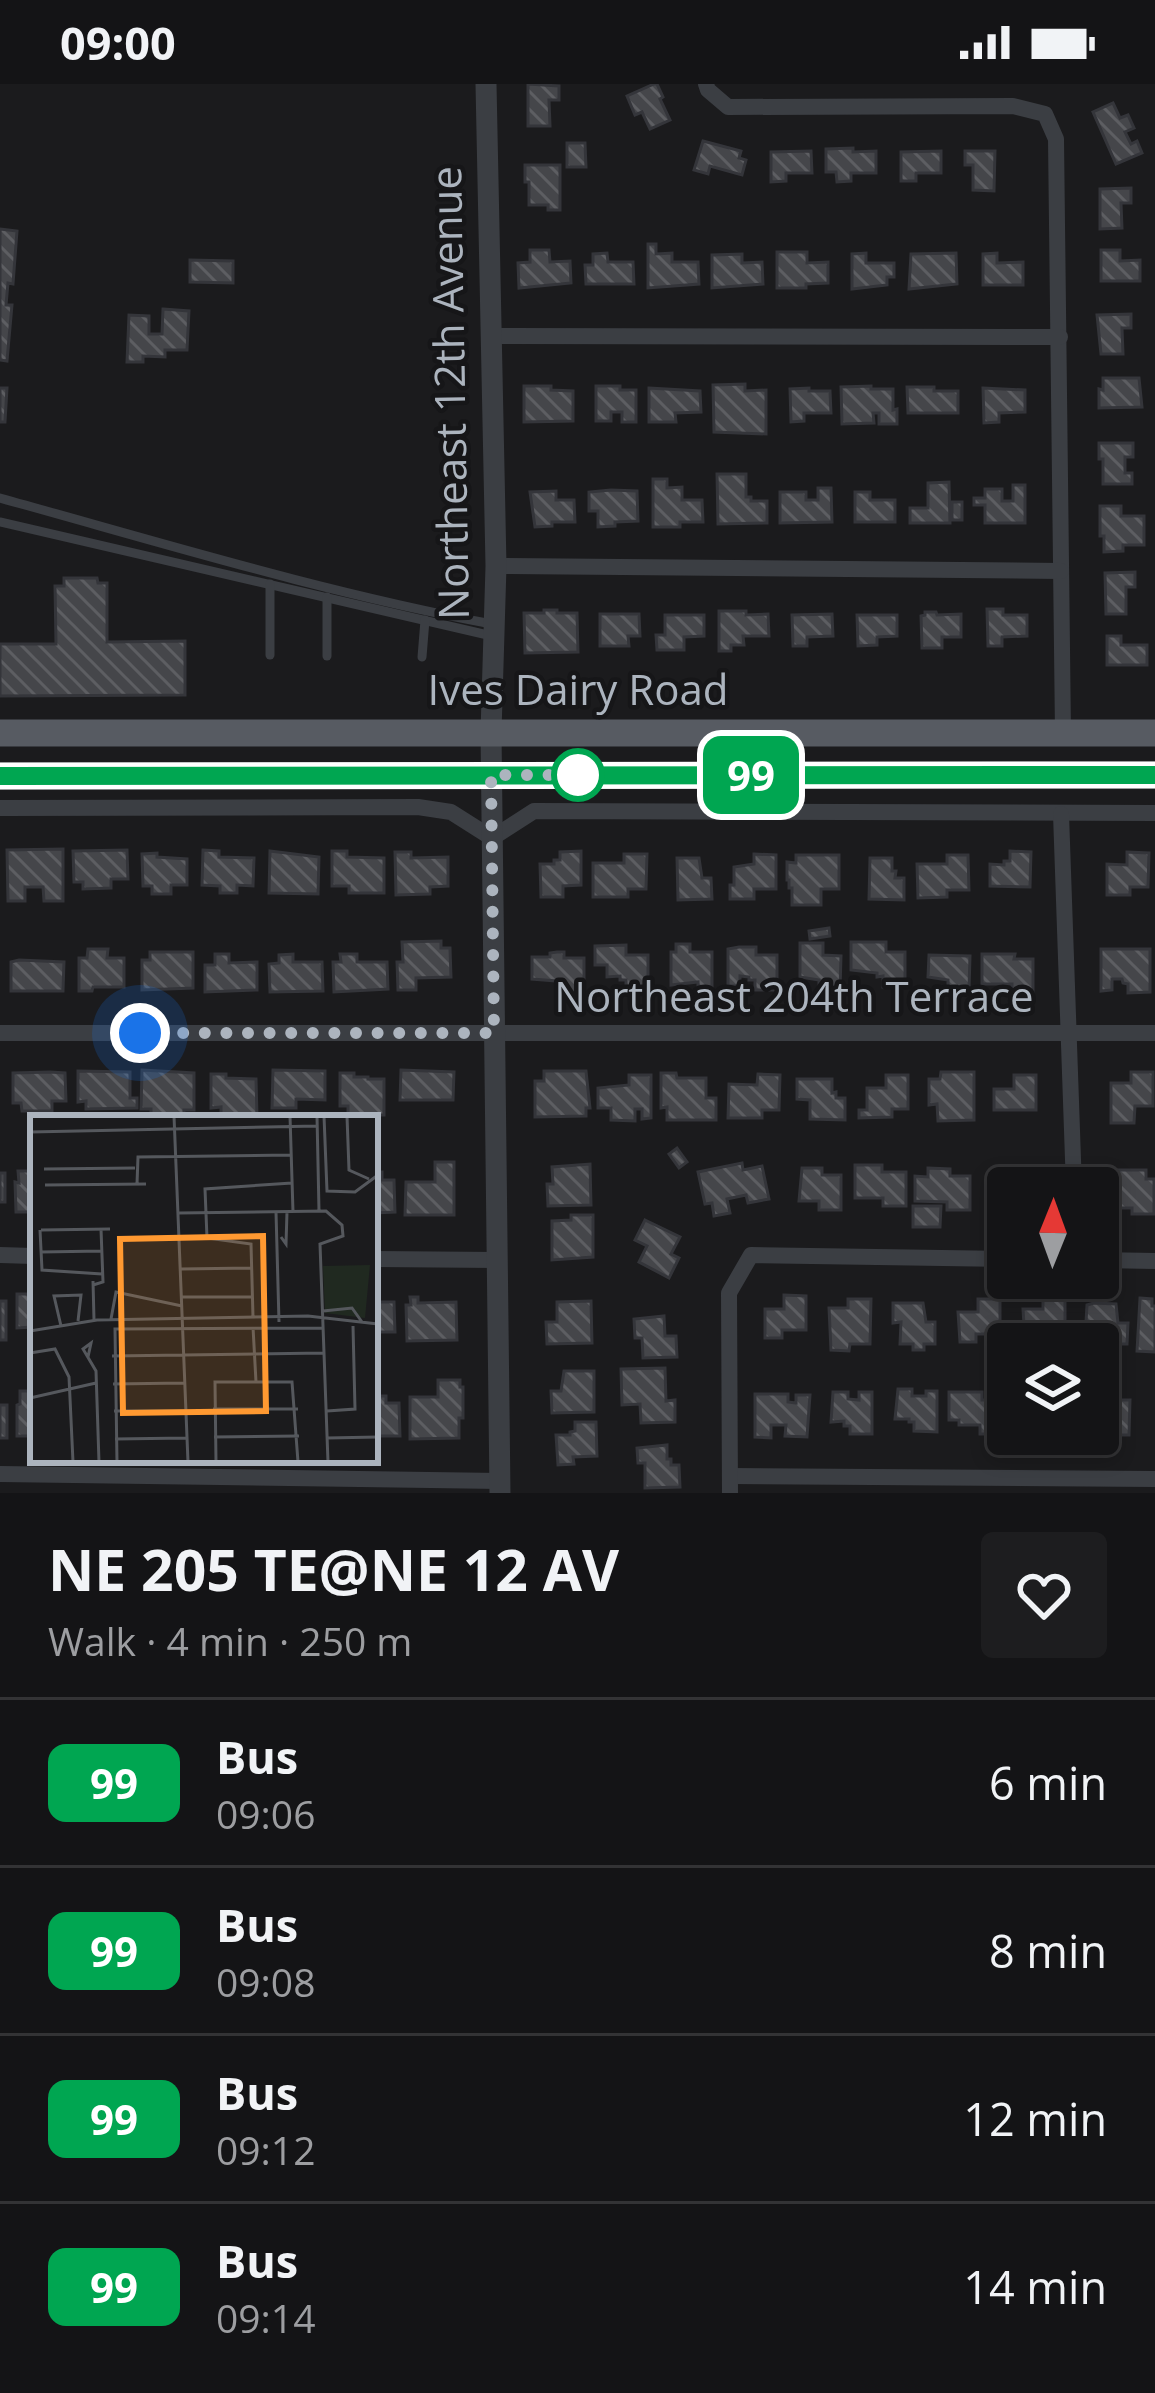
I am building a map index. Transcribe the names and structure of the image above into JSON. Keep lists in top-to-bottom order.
{
  "streets": {
    "main road": ["Ives Dairy Road"],
    "street": ["Northeast 12th Avenue", "Northeast 204th Terrace"]
  },
  "crossings": [
    ["Northeast 12th Avenue", "Ives Dairy Road"],
    ["Northeast 12th Avenue", "Northeast 204th Terrace"]
  ],
  "lines": ["bus line 99"],
  "north": "top",
  "page": {
    "status": "09:00",
    "on_map": "99",
    "heading": ["NE 205 TE@NE 12 AV", "Walk · 4 min · 250 m"],
    "list": [
      {
        "mark": "99",
        "name": "Bus",
        "note": "09:06",
        "value": "6 min"
      },
      {
        "mark": "99",
        "name": "Bus",
        "note": "09:08",
        "value": "8 min"
      },
      {
        "mark": "99",
        "name": "Bus",
        "note": "09:12",
        "value": "12 min"
      },
      {
        "mark": "99",
        "name": "Bus",
        "note": "09:14",
        "value": "14 min"
      }
    ]
  }
}
